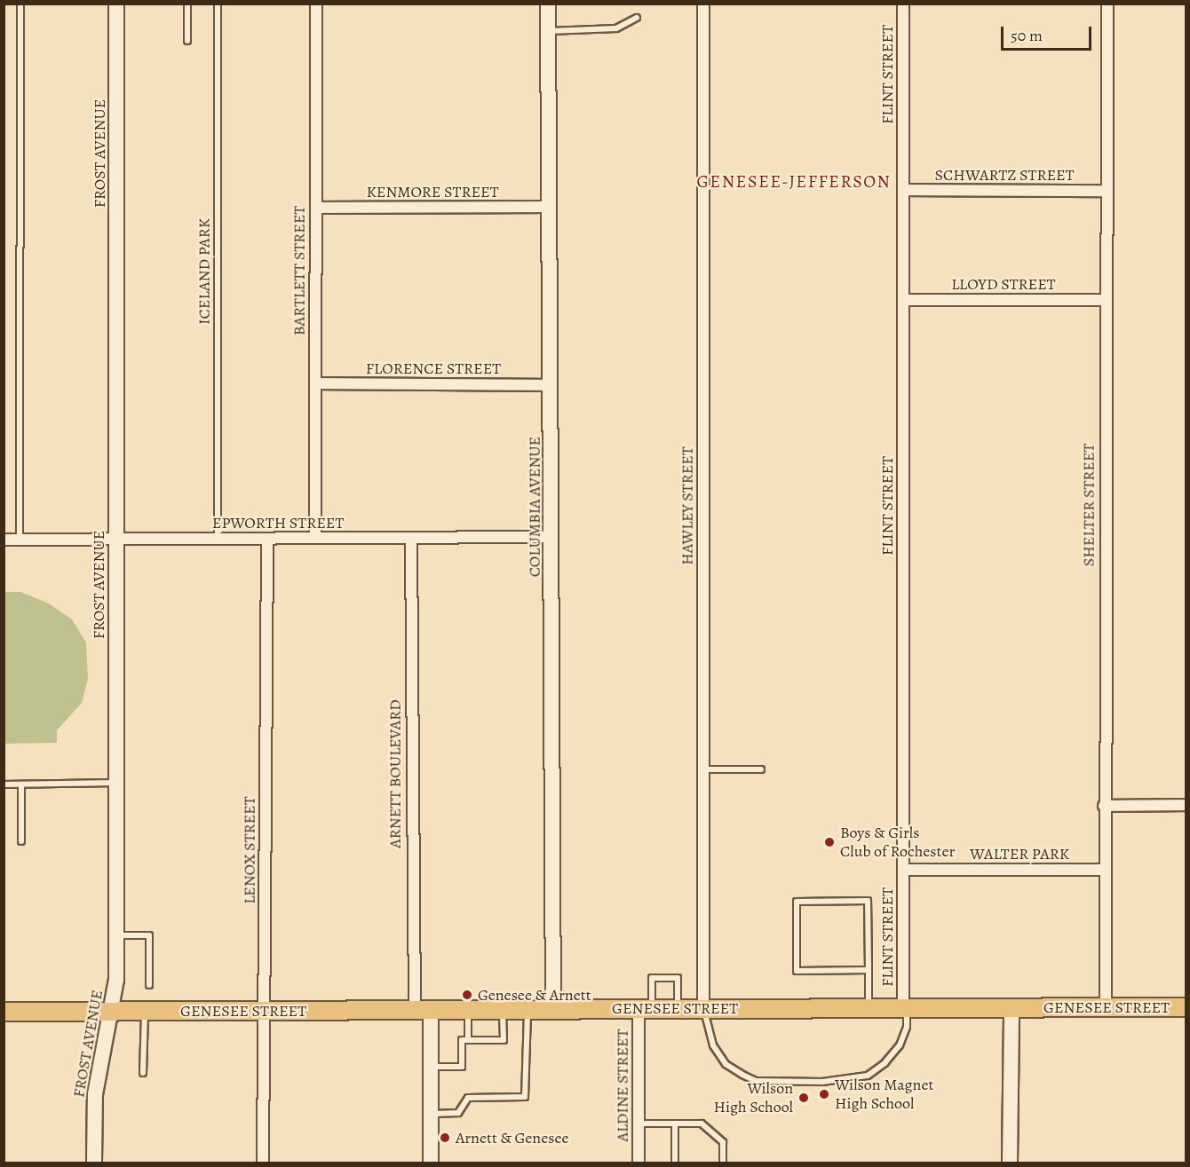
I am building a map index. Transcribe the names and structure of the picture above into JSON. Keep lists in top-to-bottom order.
{
  "streets": {
    "main road": ["GENESEE STREET"],
    "street": [
      "FLINT STREET",
      "FROST AVENUE",
      "SCHWARTZ STREET",
      "KENMORE STREET",
      "BARTLETT STREET",
      "LLOYD STREET",
      "FLORENCE STREET",
      "SHELTER STREET",
      "HAWLEY STREET",
      "COLUMBIA AVENUE",
      "EPWORTH STREET",
      "ARNETT BOULEVARD",
      "LENOX STREET",
      "WALTER PARK",
      "ALDINE STREET"
    ],
    "lane": ["ICELAND PARK"]
  },
  "crossings": [
    ["FLINT STREET", "SCHWARTZ STREET"],
    ["FLINT STREET", "LLOYD STREET"],
    ["FLINT STREET", "WALTER PARK"],
    ["FLINT STREET", "GENESEE STREET"],
    ["FROST AVENUE", "EPWORTH STREET"],
    ["FROST AVENUE", "GENESEE STREET"],
    ["SCHWARTZ STREET", "SHELTER STREET"],
    ["KENMORE STREET", "BARTLETT STREET"],
    ["KENMORE STREET", "COLUMBIA AVENUE"],
    ["BARTLETT STREET", "FLORENCE STREET"],
    ["BARTLETT STREET", "EPWORTH STREET"],
    ["ICELAND PARK", "EPWORTH STREET"],
    ["LLOYD STREET", "SHELTER STREET"],
    ["FLORENCE STREET", "COLUMBIA AVENUE"],
    ["SHELTER STREET", "WALTER PARK"],
    ["SHELTER STREET", "GENESEE STREET"],
    ["HAWLEY STREET", "GENESEE STREET"],
    ["COLUMBIA AVENUE", "EPWORTH STREET"],
    ["COLUMBIA AVENUE", "GENESEE STREET"],
    ["EPWORTH STREET", "ARNETT BOULEVARD"],
    ["EPWORTH STREET", "LENOX STREET"],
    ["ARNETT BOULEVARD", "GENESEE STREET"],
    ["LENOX STREET", "GENESEE STREET"],
    ["GENESEE STREET", "ALDINE STREET"]
  ],
  "districts": ["GENESEE-JEFFERSON"],
  "places": [
    "Boys & Girls Club of Rochester",
    "Genesee & Arnett",
    "Wilson Magnet High School",
    "Wilson High School",
    "Arnett & Genesee"
  ],
  "scale_bar": "50 m"
}
